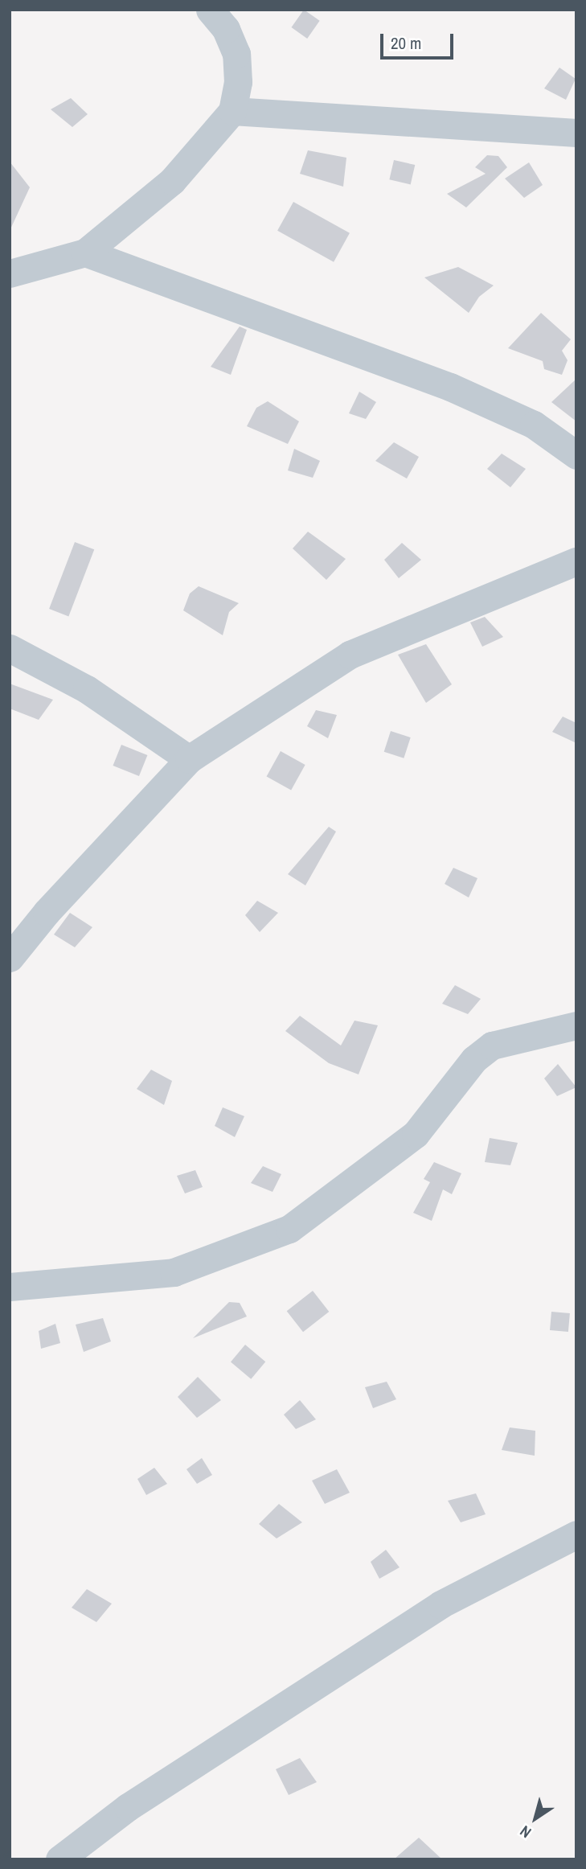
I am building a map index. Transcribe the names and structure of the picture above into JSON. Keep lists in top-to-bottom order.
{
  "scale_bar": "20 m",
  "north": "bottom left"
}
